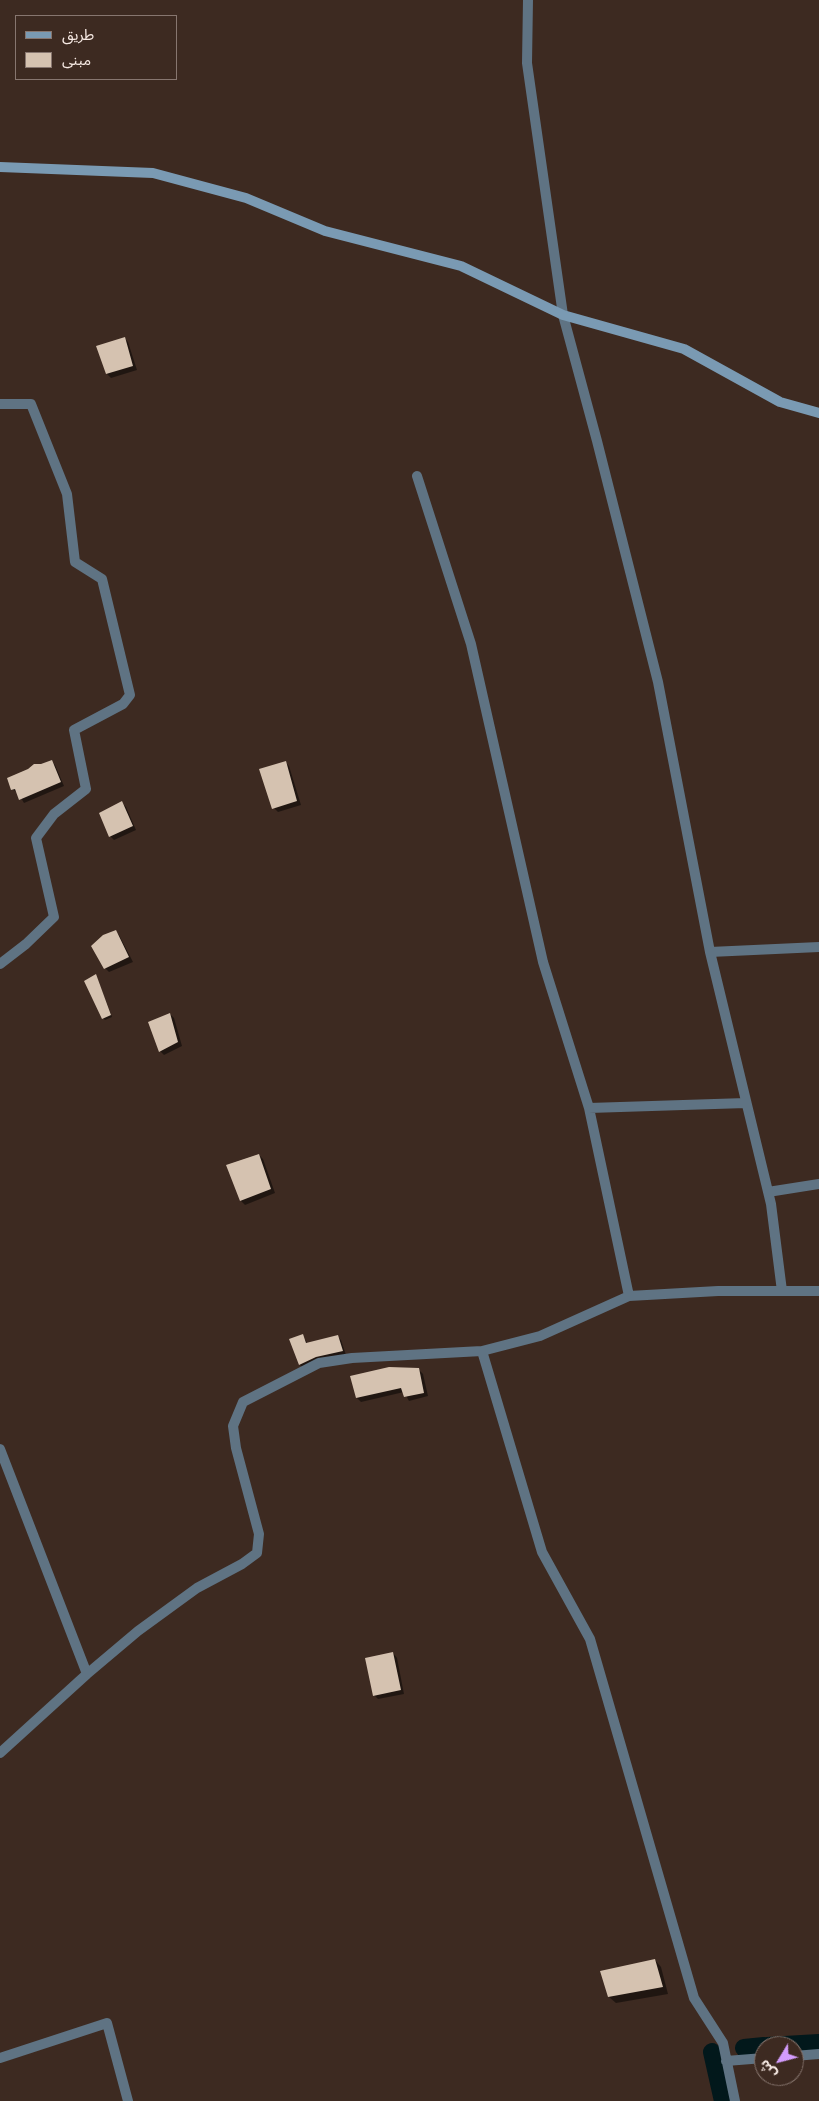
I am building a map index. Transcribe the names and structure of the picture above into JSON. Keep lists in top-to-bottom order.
{
  "legend": ["طريق", "مبنى"],
  "north": "bottom left"
}
